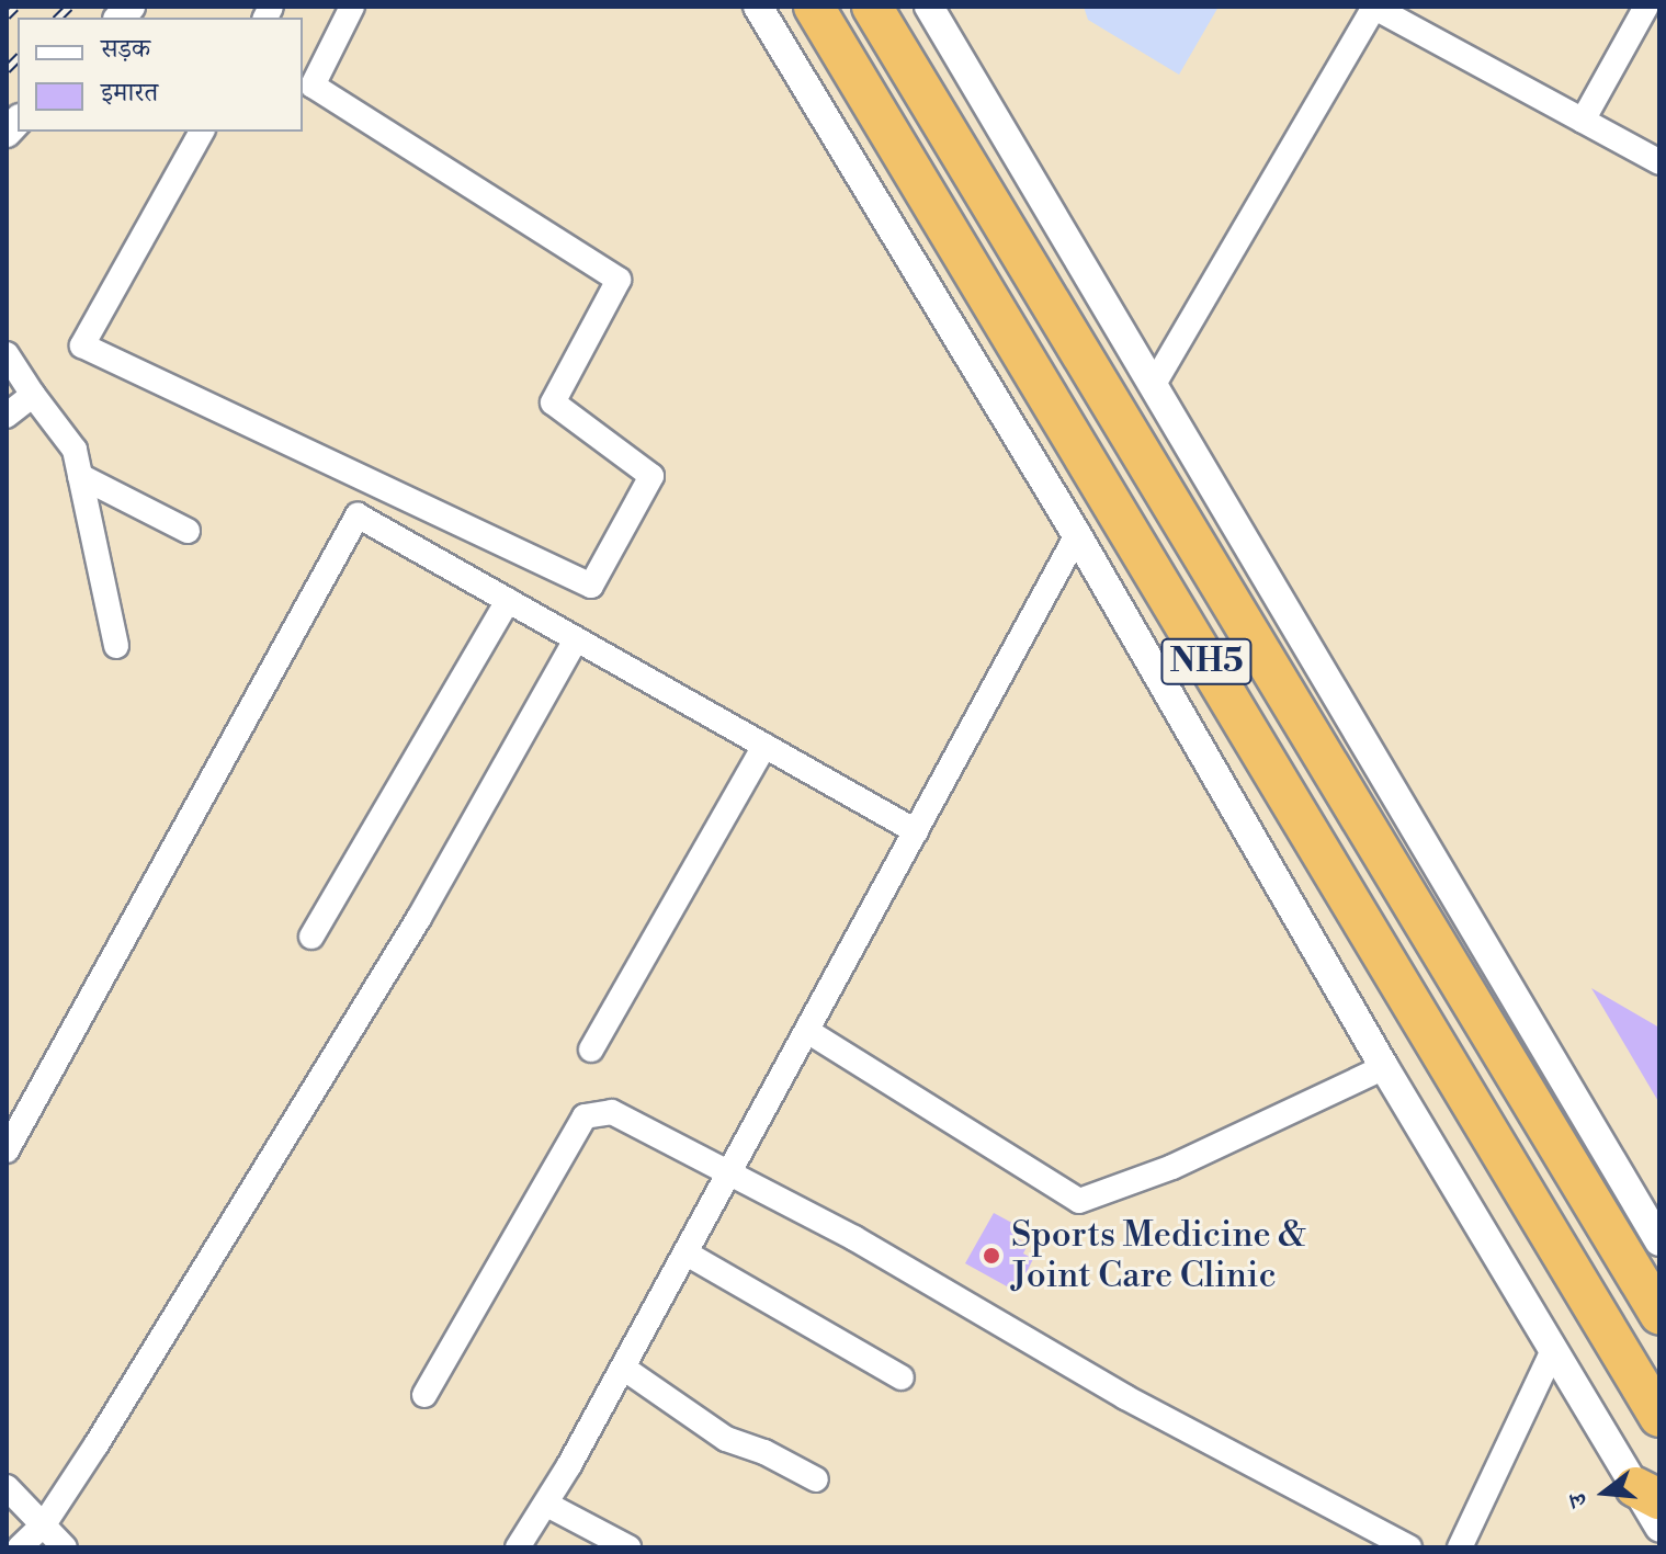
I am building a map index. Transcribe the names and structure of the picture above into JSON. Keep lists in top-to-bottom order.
{
  "streets": {
    "highway": ["NH5"]
  },
  "places": ["Sports Medicine & Joint Care Clinic"],
  "legend": ["सड़क", "इमारत"],
  "north": "left"
}
